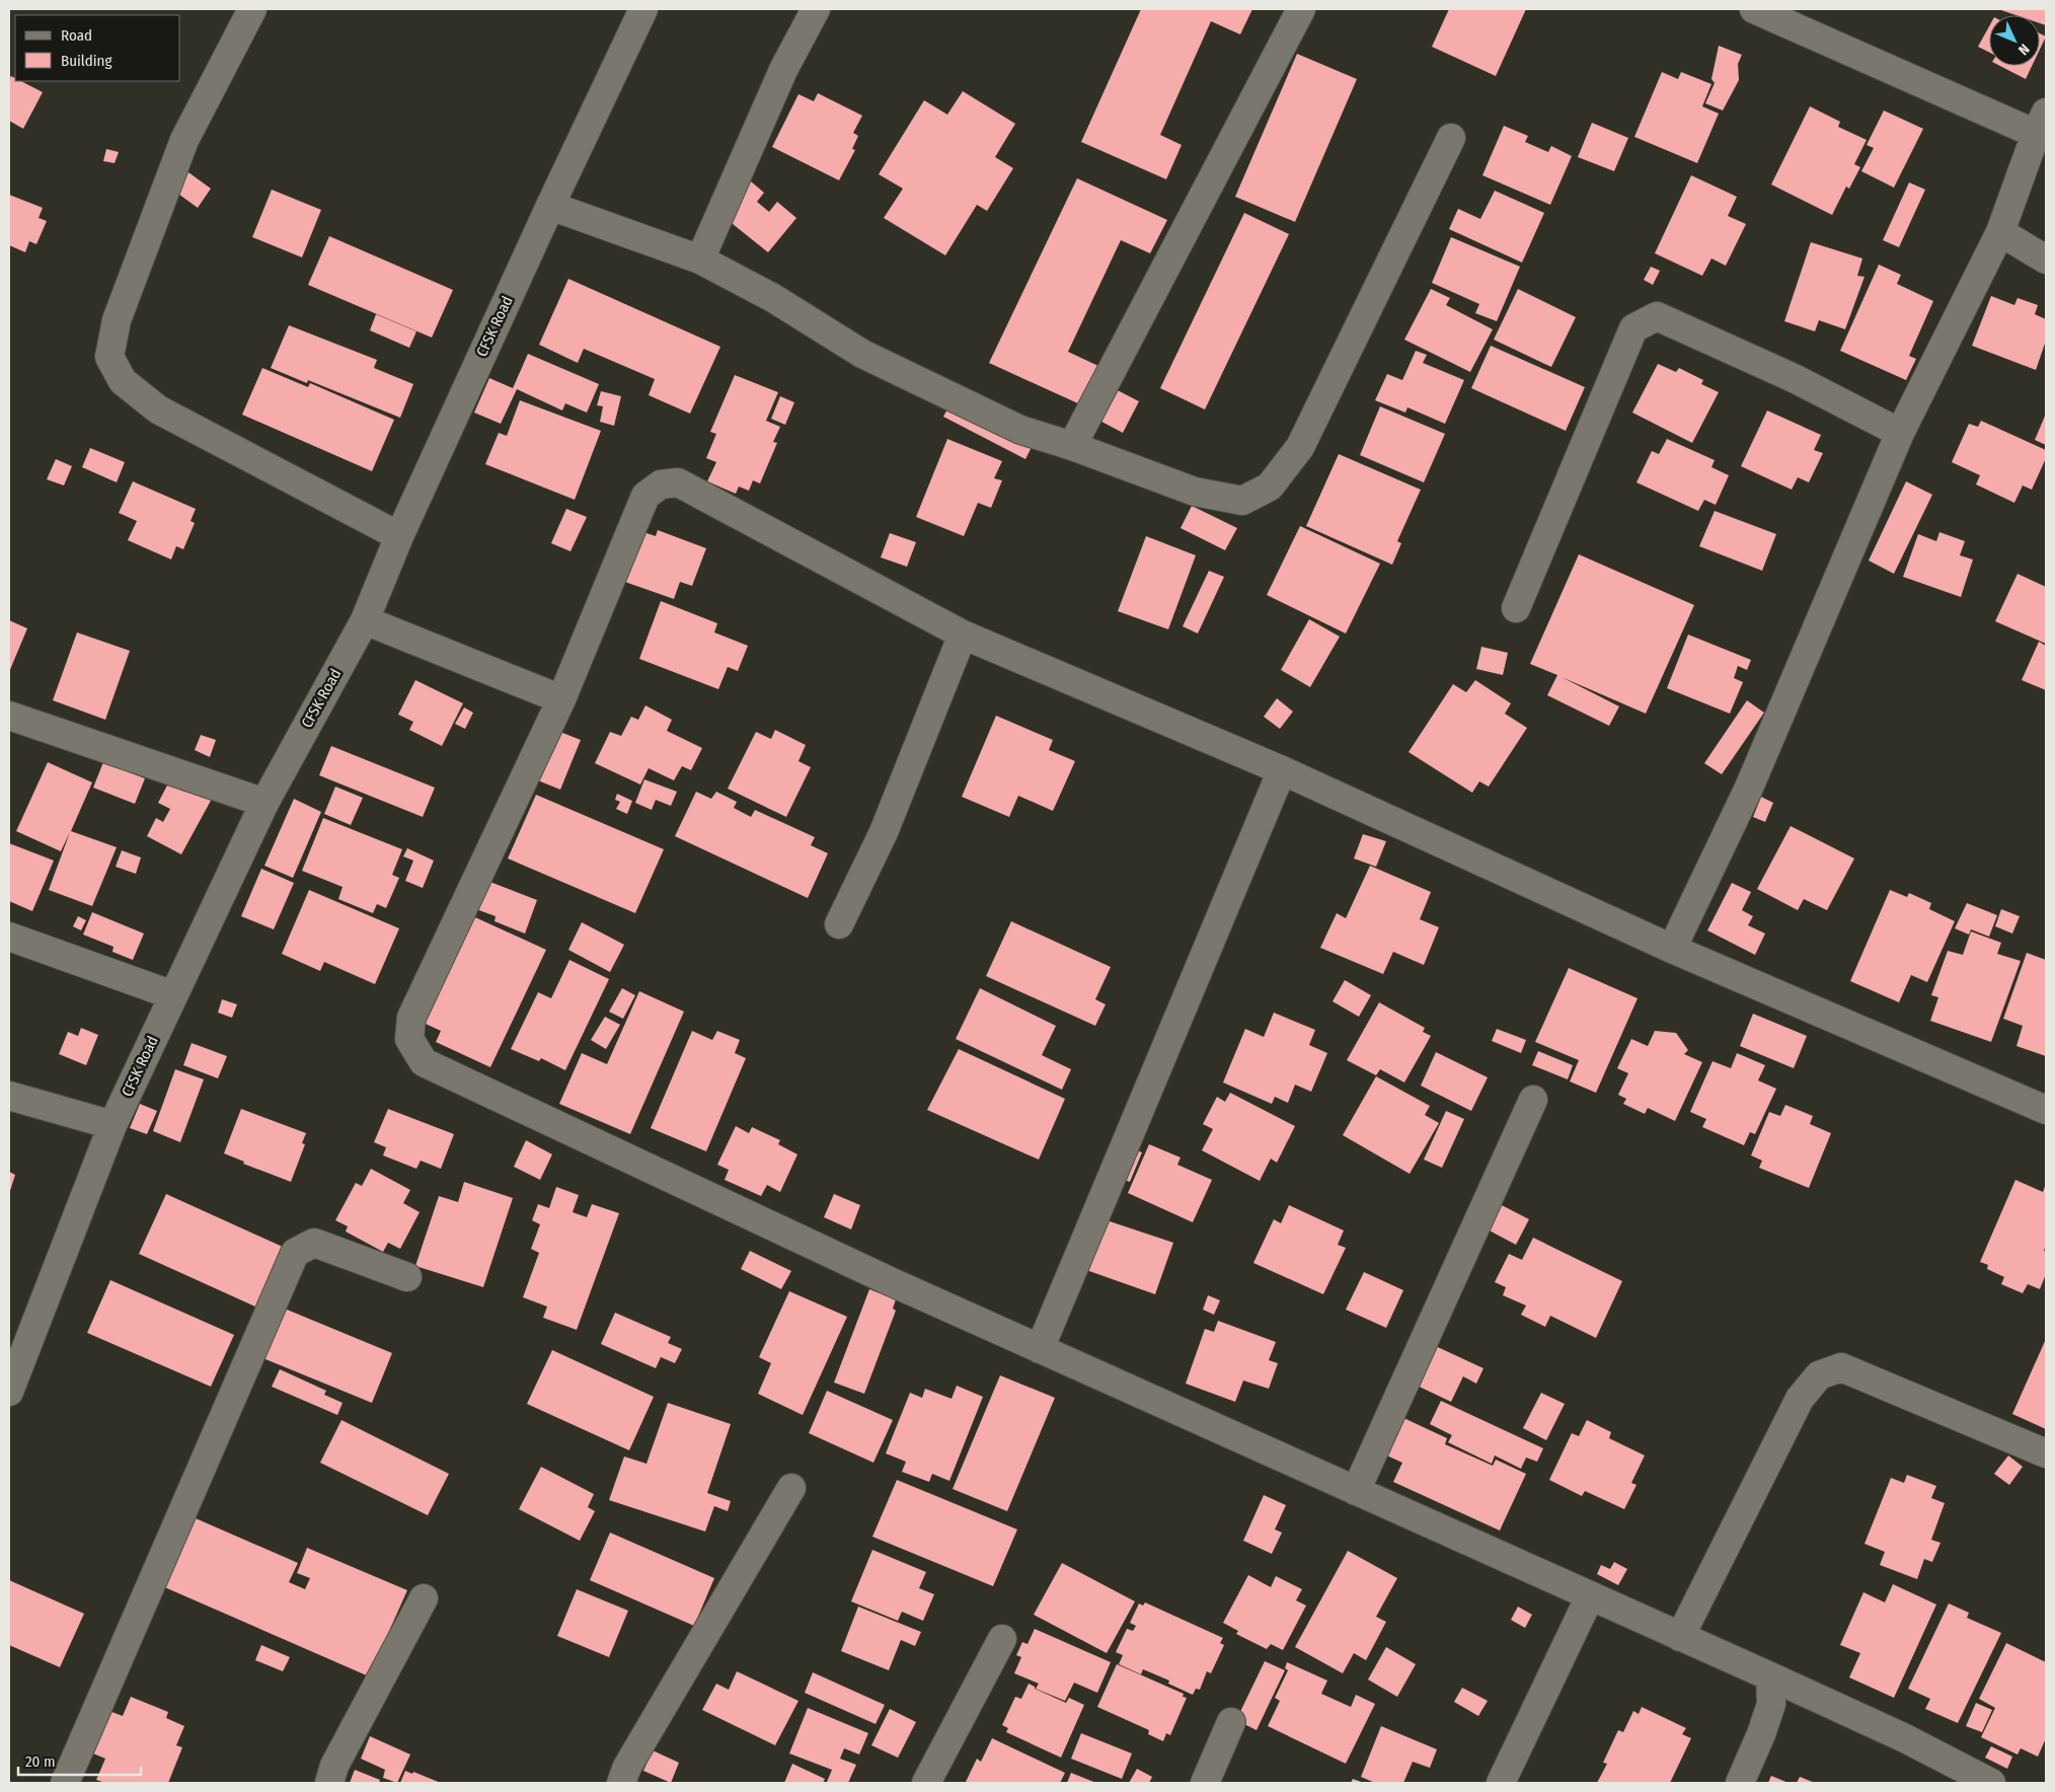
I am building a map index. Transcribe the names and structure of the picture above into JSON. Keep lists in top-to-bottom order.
{
  "streets": {
    "street": ["CFSK Road"]
  },
  "legend": ["Road", "Building"],
  "scale_bar": "20 m",
  "north": "bottom right"
}
